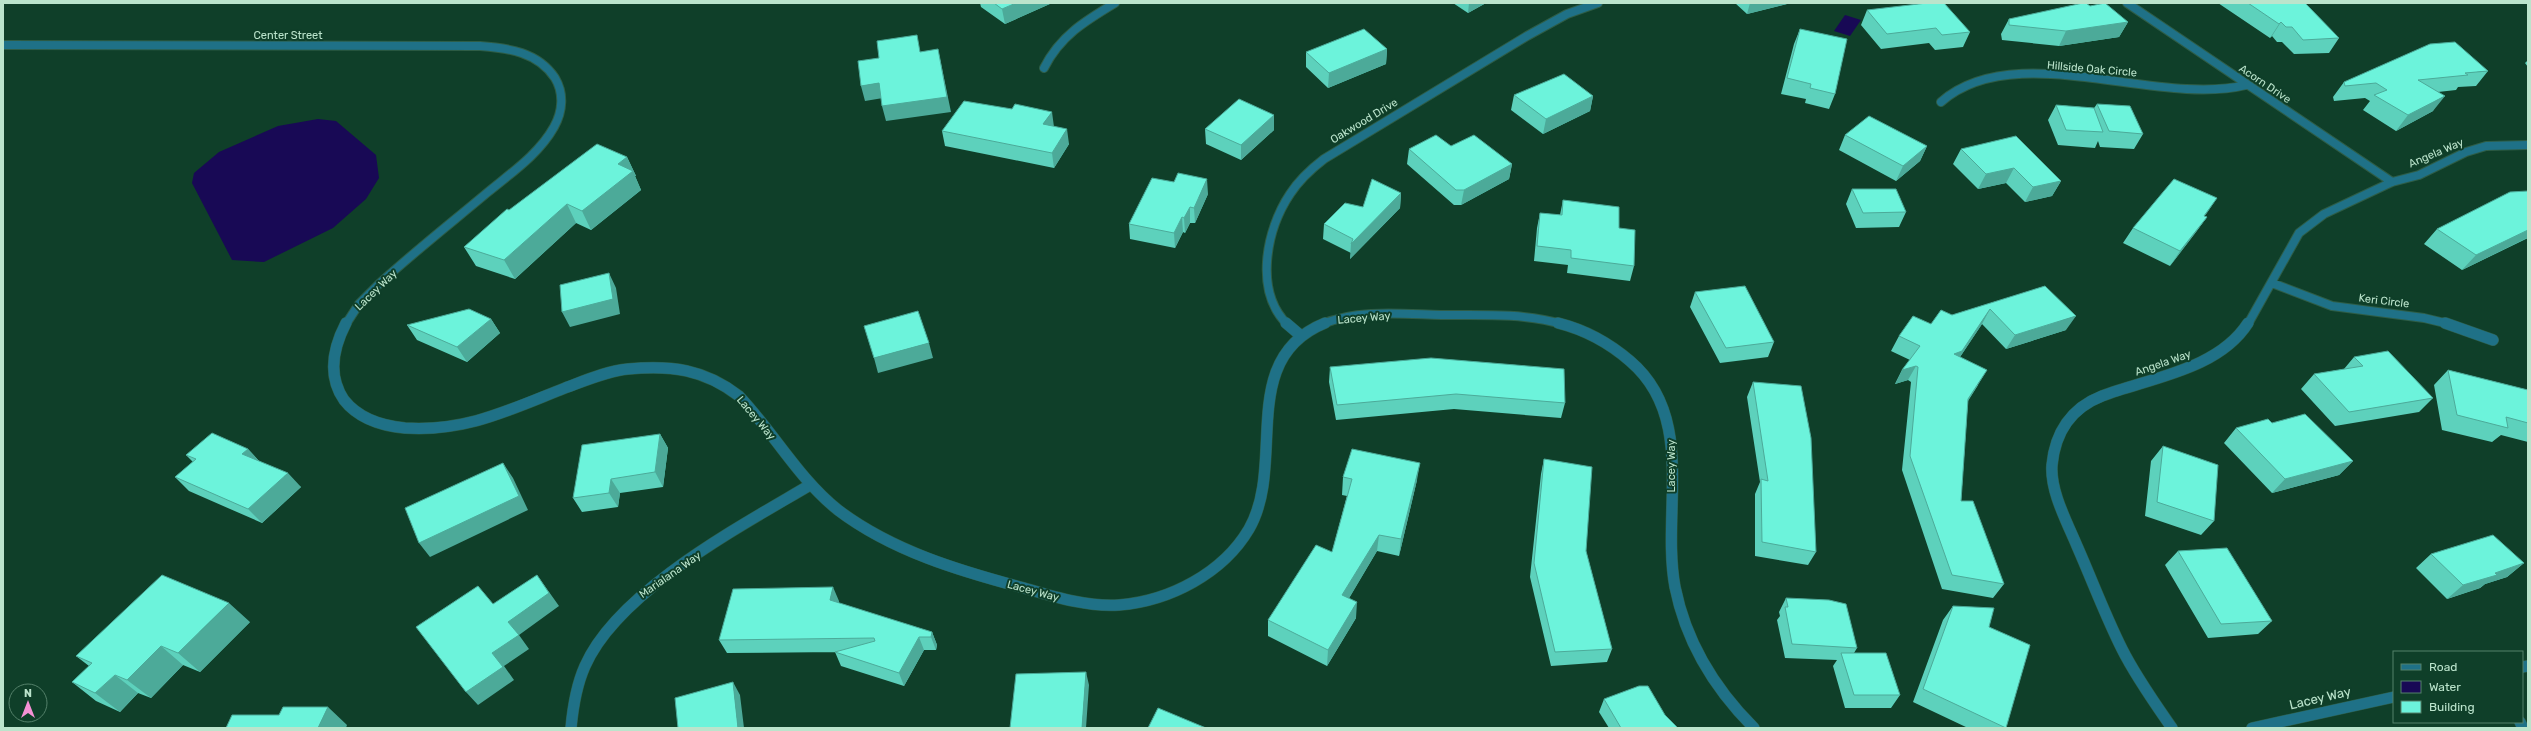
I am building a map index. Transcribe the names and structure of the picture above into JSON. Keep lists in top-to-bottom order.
{
  "streets": {
    "street": [
      "Center Street",
      "Hillside Oak Circle",
      "Acorn Drive",
      "Oakwood Drive",
      "Angela Way",
      "Lacey Way",
      "Keri Circle",
      "Marialana Way"
    ]
  },
  "crossings": [
    ["Center Street", "Lacey Way"],
    ["Hillside Oak Circle", "Acorn Drive"],
    ["Acorn Drive", "Angela Way"],
    ["Oakwood Drive", "Lacey Way"],
    ["Angela Way", "Keri Circle"],
    ["Lacey Way", "Marialana Way"]
  ],
  "legend": ["Road", "Water", "Building"],
  "north": "top"
}
